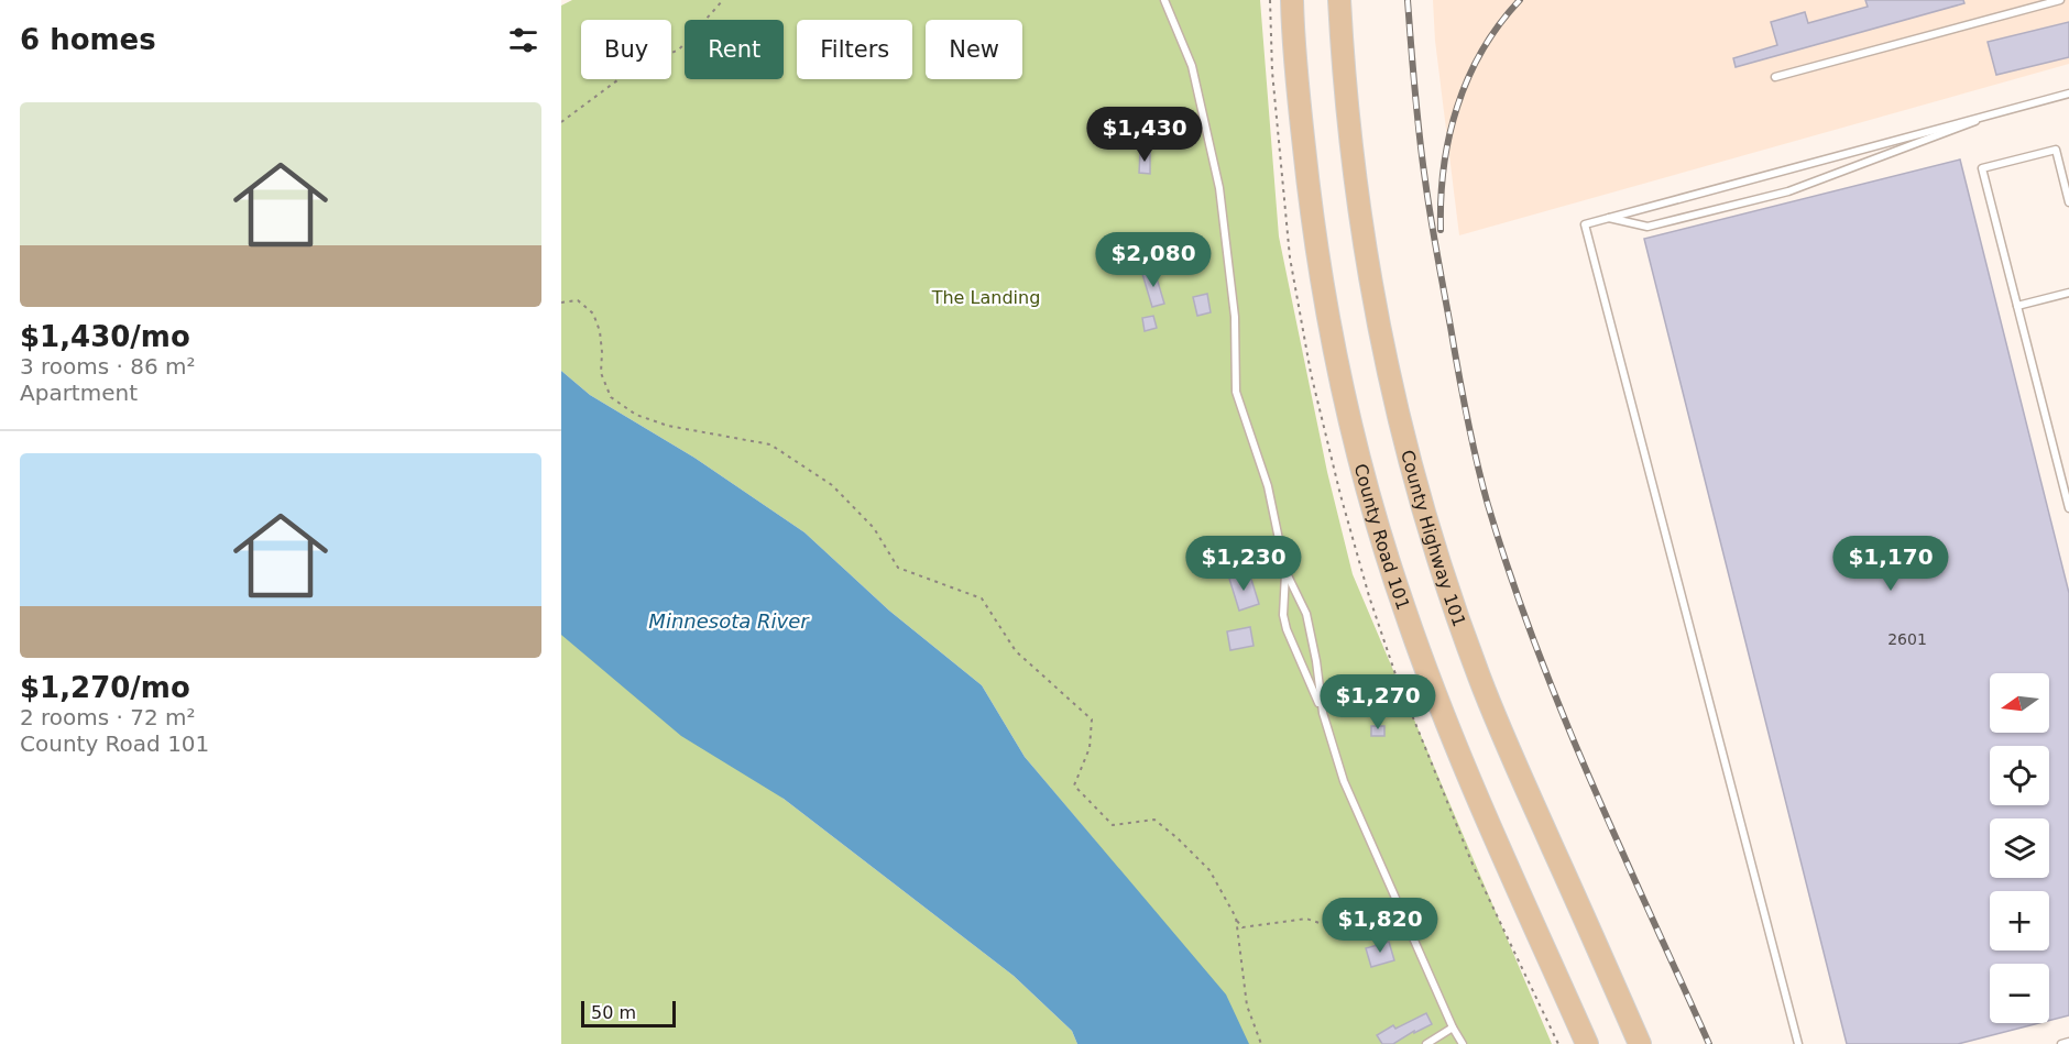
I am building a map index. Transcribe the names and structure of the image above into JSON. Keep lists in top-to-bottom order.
{
  "streets": {
    "main road": ["County Road 101", "County Highway 101"]
  },
  "water": ["Minnesota River"],
  "parks": ["The Landing"],
  "house_numbers": ["2601"],
  "scale_bar": "50 m",
  "north": "left",
  "page": {
    "heading": "6 homes",
    "chip": [
      "Buy",
      "Rent",
      "Filters",
      "New"
    ],
    "list": [
      {
        "name": "$1,430/mo",
        "note": "3 rooms · 86 m² · Apartment"
      },
      {
        "name": "$1,270/mo",
        "note": "2 rooms · 72 m² · County Road 101"
      }
    ],
    "price": [
      "$1,430",
      "$2,080",
      "$1,230",
      "$1,170",
      "$1,270",
      "$1,820"
    ],
    "map_buttons": ["+", "−"],
    "scale": "50 m"
  }
}
